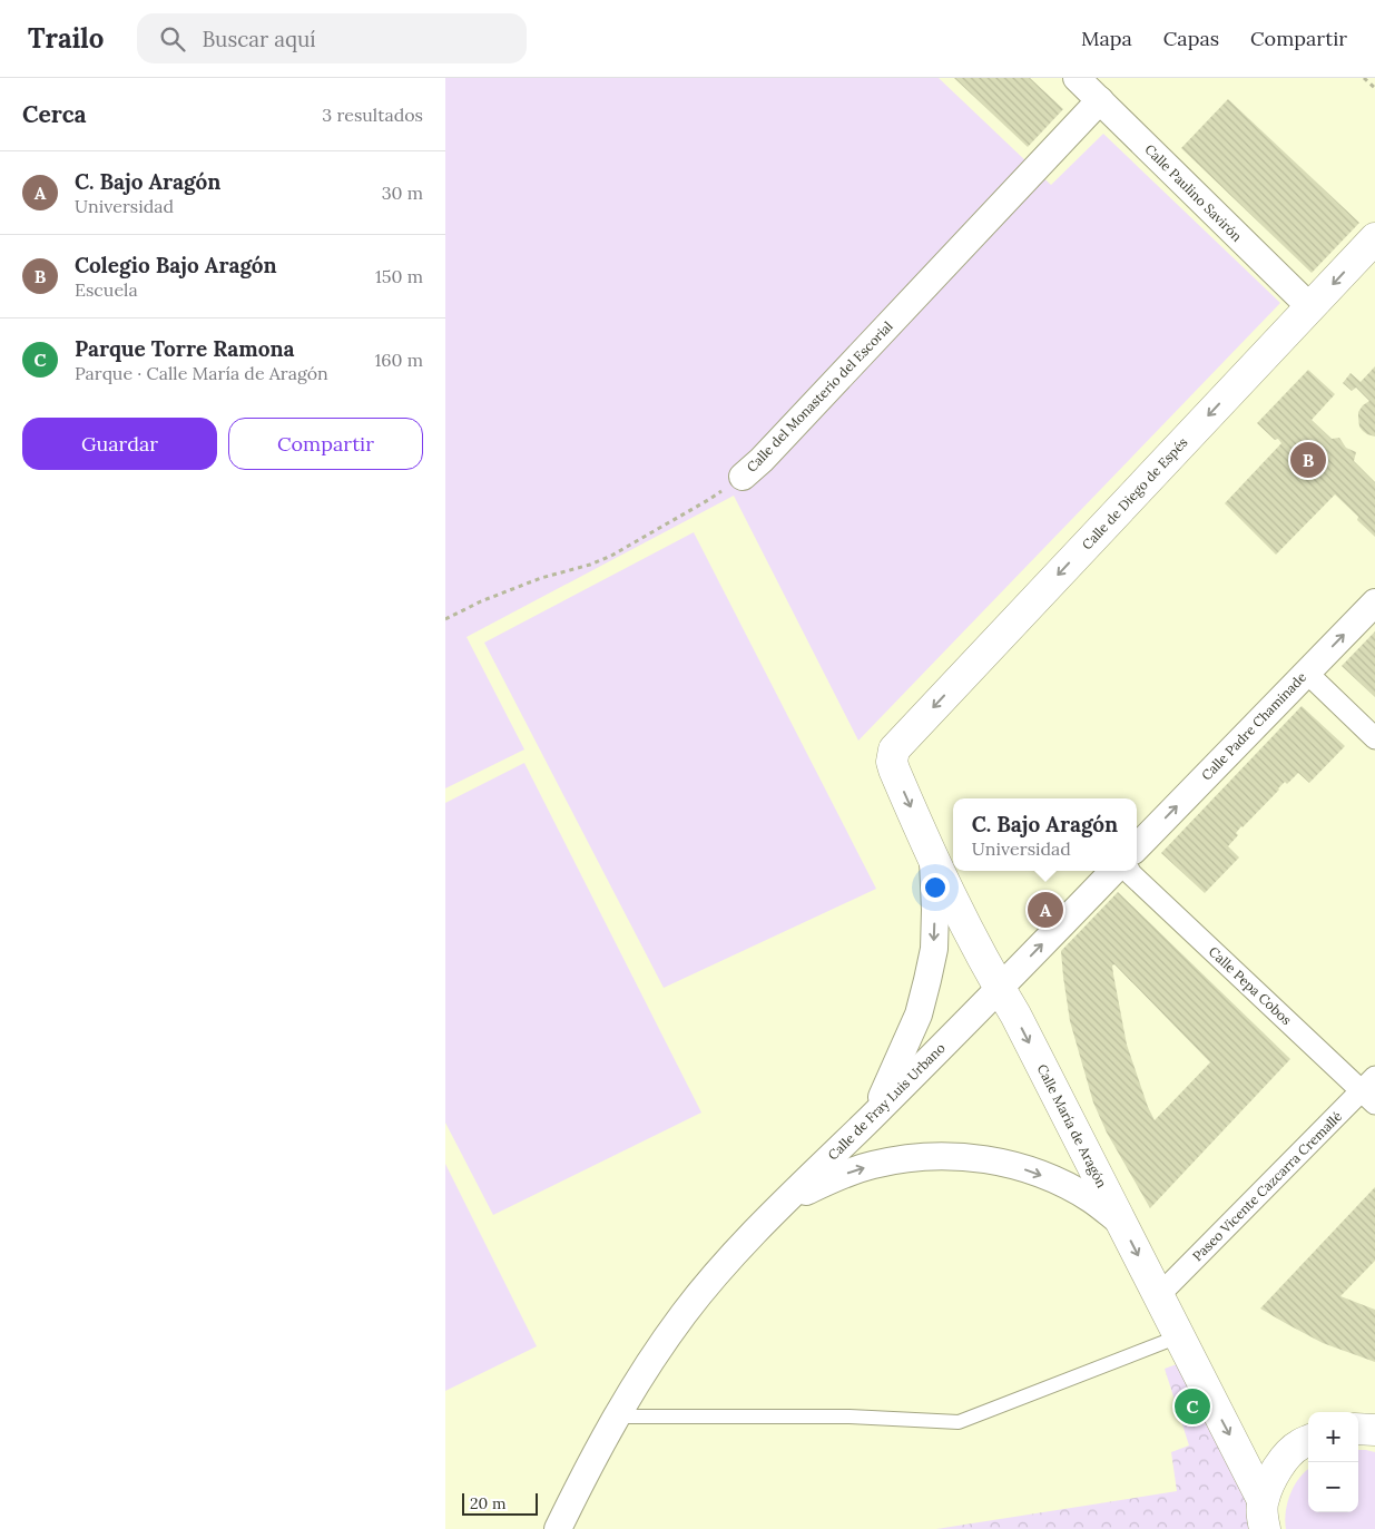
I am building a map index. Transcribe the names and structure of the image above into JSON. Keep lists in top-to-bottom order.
{
  "streets": {
    "street": [
      "Calle Paulino Savirón",
      "Calle del Monasterio del Escorial",
      "Calle de Diego de Espés",
      "Calle Padre Chaminade",
      "Calle Pepa Cobos",
      "Calle de Fray Luis Urbano",
      "Calle María de Aragón",
      "Paseo Vicente Cazcarra Cremallé"
    ]
  },
  "crossings": [
    ["Calle Paulino Savirón", "Calle del Monasterio del Escorial"],
    ["Calle Paulino Savirón", "Calle de Diego de Espés"],
    ["Calle de Diego de Espés", "Calle María de Aragón"],
    ["Calle Pepa Cobos", "Paseo Vicente Cazcarra Cremallé"],
    ["Calle de Fray Luis Urbano", "Calle María de Aragón"],
    ["Calle María de Aragón", "Paseo Vicente Cazcarra Cremallé"]
  ],
  "one_way": ["Calle de Diego de Espés", "Calle Padre Chaminade", "Calle María de Aragón"],
  "scale_bar": "20 m",
  "page": {
    "header": "Trailo",
    "search": "Buscar aquí",
    "nav": ["Mapa", "Capas", "Compartir"],
    "heading": ["Cerca", "3 resultados"],
    "list": [
      {
        "mark": "A",
        "name": "C. Bajo Aragón",
        "note": "Universidad",
        "value": "30 m"
      },
      {
        "mark": "B",
        "name": "Colegio Bajo Aragón",
        "note": "Escuela",
        "value": "150 m"
      },
      {
        "mark": "C",
        "name": "Parque Torre Ramona",
        "note": "Parque · Calle María de Aragón",
        "value": "160 m"
      }
    ],
    "buttons": ["Guardar", "Compartir"],
    "pins": ["B", "A", "C"],
    "popup": ["C. Bajo Aragón", "Universidad"],
    "map_buttons": ["+", "−"],
    "scale": "20 m"
  }
}
